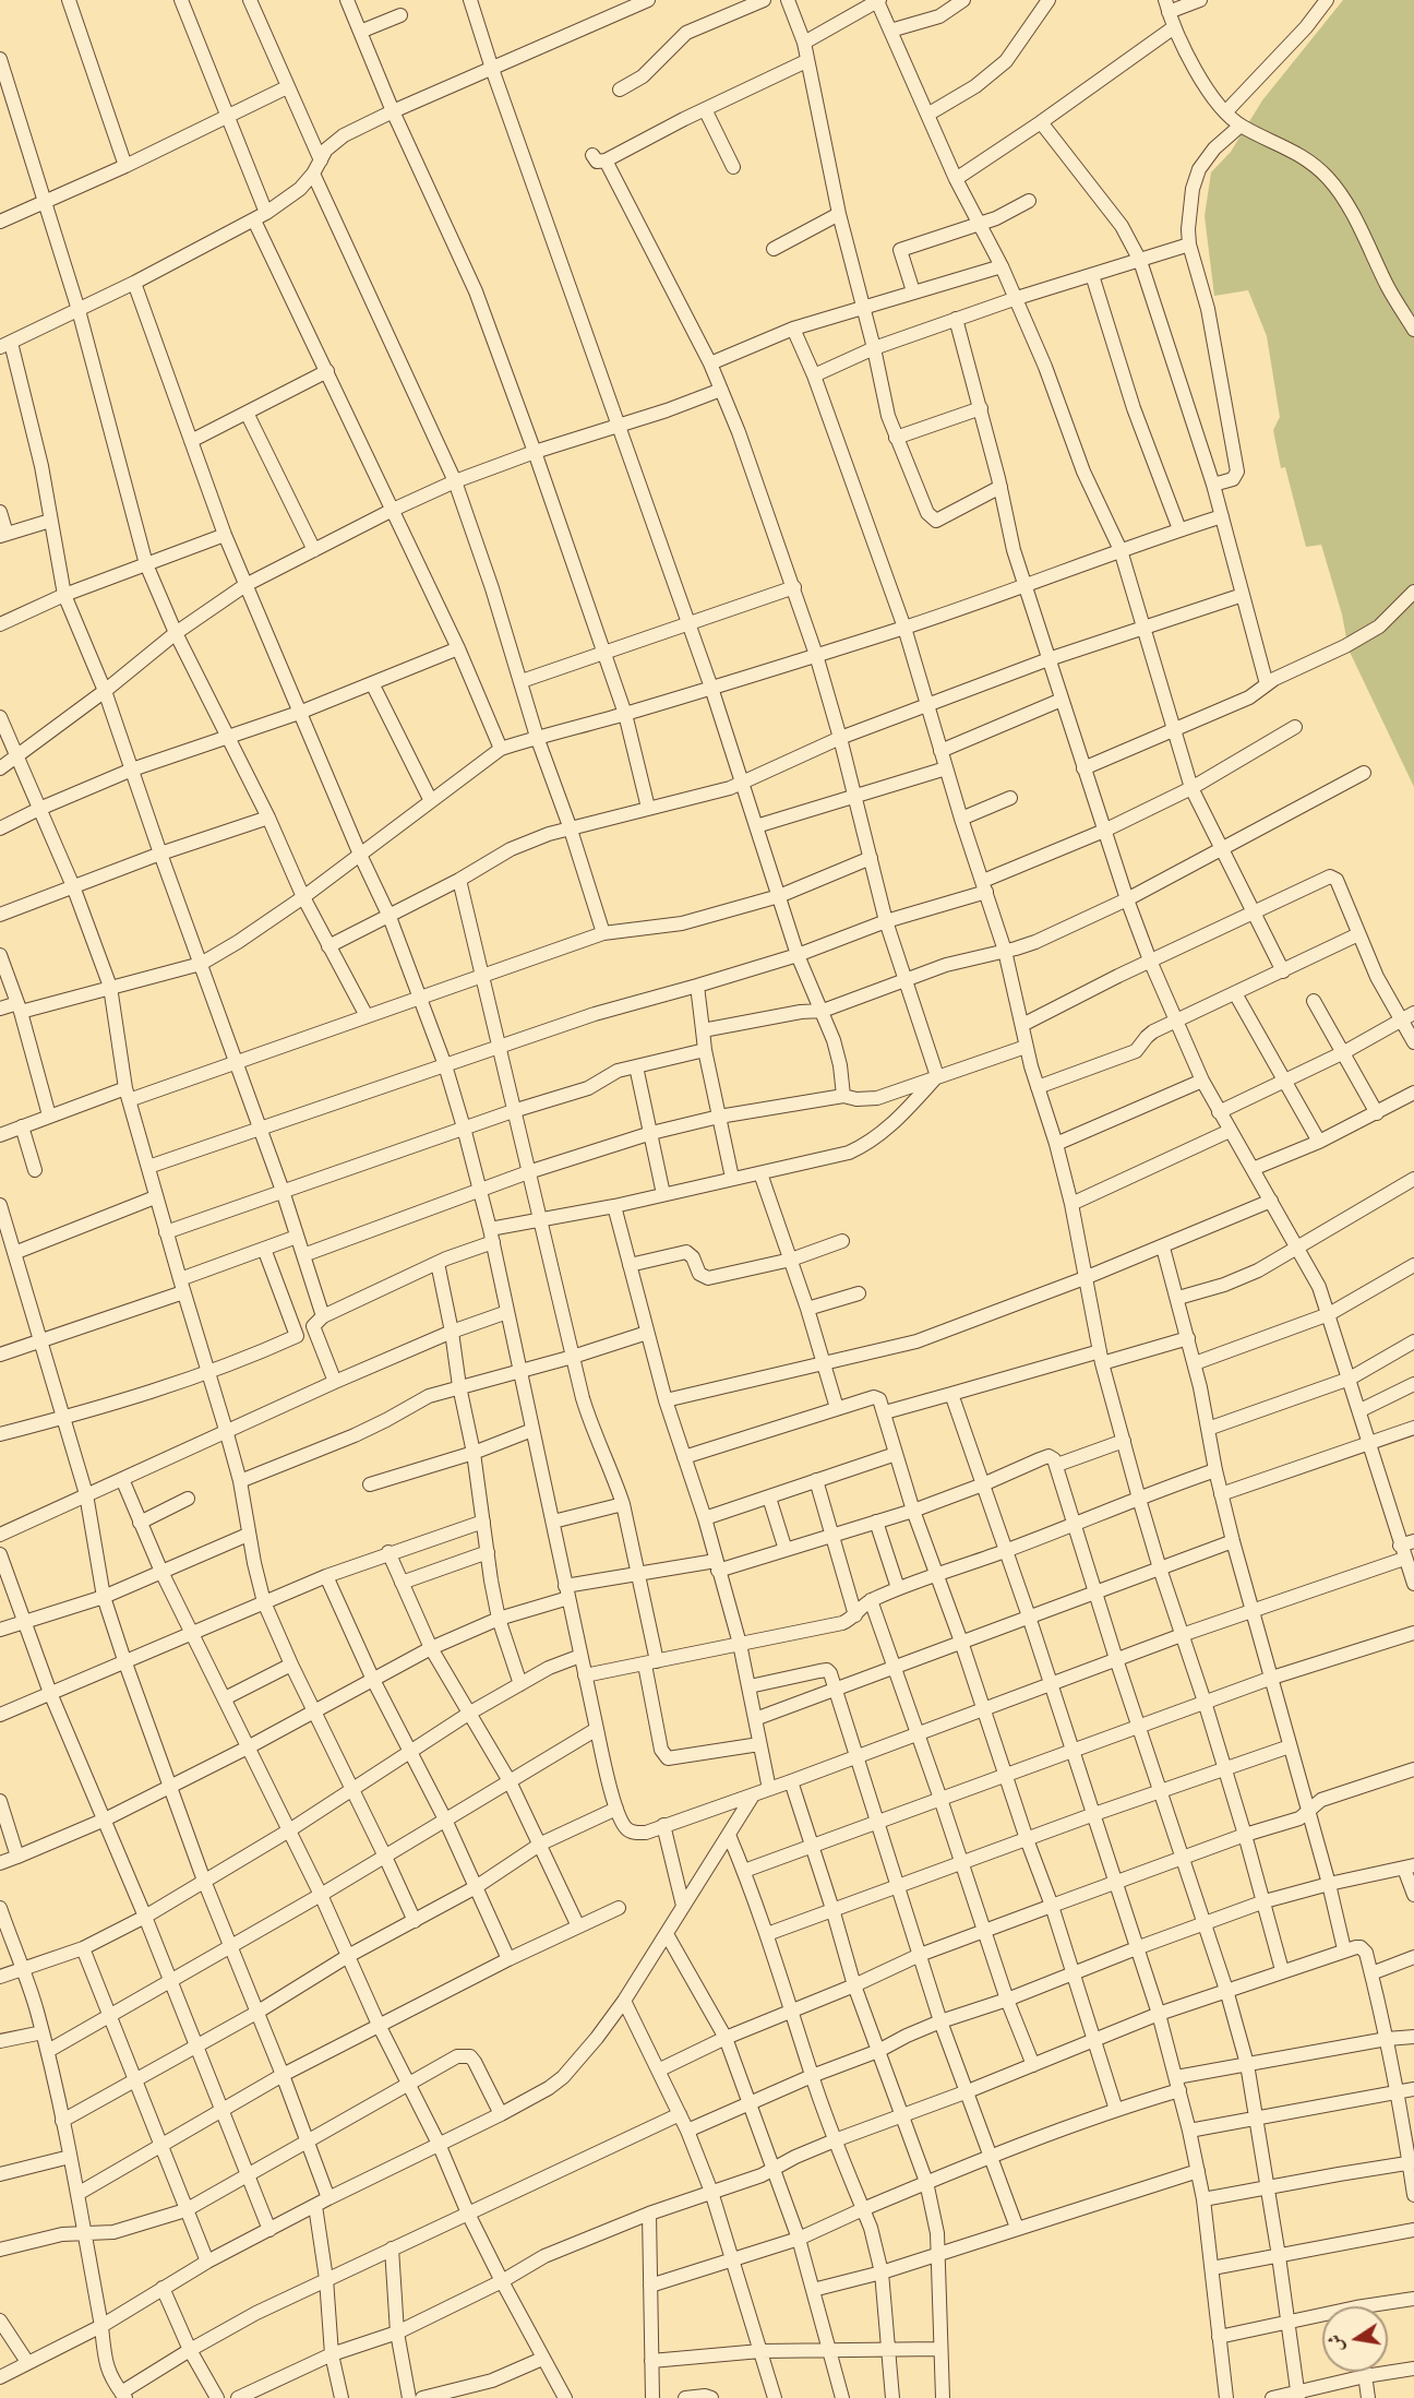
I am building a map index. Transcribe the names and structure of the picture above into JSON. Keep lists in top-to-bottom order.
{
  "north": "left"
}
